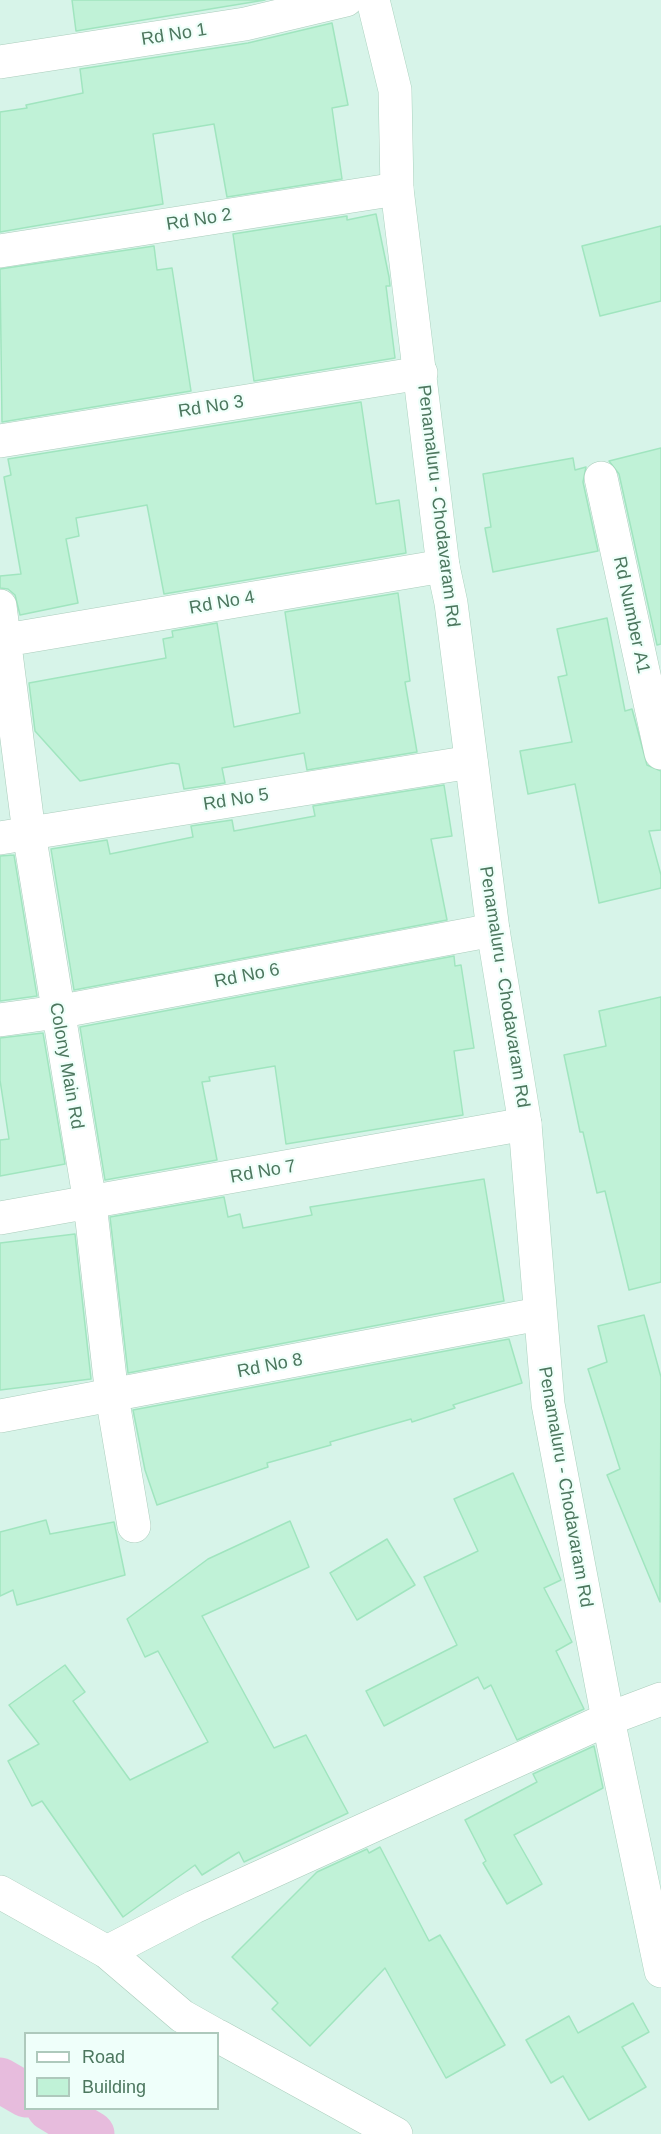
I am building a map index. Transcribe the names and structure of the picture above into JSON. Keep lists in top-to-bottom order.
{
  "streets": {
    "street": [
      "Rd No 1",
      "Rd No 2",
      "Rd No 3",
      "Penamaluru - Chodavaram Rd",
      "Rd No 4",
      "Rd Number A1",
      "Rd No 5",
      "Rd No 6",
      "Colony Main Rd",
      "Rd No 7",
      "Rd No 8"
    ]
  },
  "crossings": [
    ["Rd No 2", "Penamaluru - Chodavaram Rd"],
    ["Rd No 3", "Penamaluru - Chodavaram Rd"],
    ["Penamaluru - Chodavaram Rd", "Rd No 4"],
    ["Penamaluru - Chodavaram Rd", "Rd No 5"],
    ["Penamaluru - Chodavaram Rd", "Rd No 6"],
    ["Penamaluru - Chodavaram Rd", "Rd No 7"],
    ["Penamaluru - Chodavaram Rd", "Rd No 8"],
    ["Rd No 4", "Colony Main Rd"],
    ["Rd No 5", "Colony Main Rd"],
    ["Rd No 6", "Colony Main Rd"],
    ["Colony Main Rd", "Rd No 7"],
    ["Colony Main Rd", "Rd No 8"]
  ],
  "legend": ["Road", "Building"]
}
